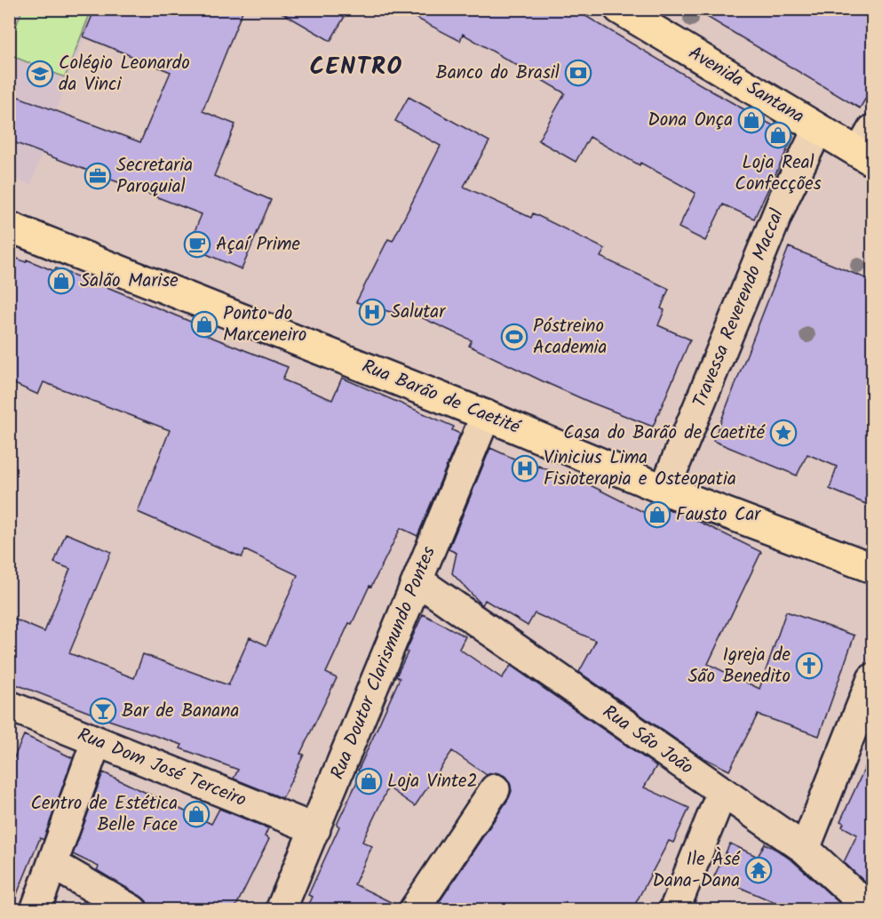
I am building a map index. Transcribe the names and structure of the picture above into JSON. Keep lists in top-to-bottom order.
{
  "streets": {
    "main road": ["Avenida Santana", "Rua Barão de Caetité"],
    "street": [
      "Travessa Reverendo Maccal",
      "Rua Doutor Clarismundo Pontes",
      "Rua São João",
      "Rua Dom José Terceiro"
    ]
  },
  "crossings": [
    ["Avenida Santana", "Travessa Reverendo Maccal"],
    ["Travessa Reverendo Maccal", "Rua Barão de Caetité"],
    ["Rua Barão de Caetité", "Rua Doutor Clarismundo Pontes"],
    ["Rua Doutor Clarismundo Pontes", "Rua São João"],
    ["Rua Doutor Clarismundo Pontes", "Rua Dom José Terceiro"]
  ],
  "districts": ["CENTRO"],
  "places": {
    "bank": ["Banco do Brasil"],
    "school or university": ["Colégio Leonardo da Vinci"],
    "shop": [
      "Dona Onça",
      "Loja Real Confecções",
      "Salão Marise",
      "Ponto do Marceneiro",
      "Fausto Car",
      "Loja Vinte2",
      "Centro de Estética Belle Face"
    ],
    "office": ["Secretaria Paroquial"],
    "cafe": ["Açaí Prime"],
    "hospital": ["Salutar", "Vinicius Lima Fisioterapia e Osteopatia"],
    "sports": ["Póstreino Academia"],
    "place": ["Casa do Barão de Caetité"],
    "church": ["Igreja de São Benedito"],
    "bar": ["Bar de Banana"],
    "temple": ["Ile Àsé Dana-Dana"]
  }
}
